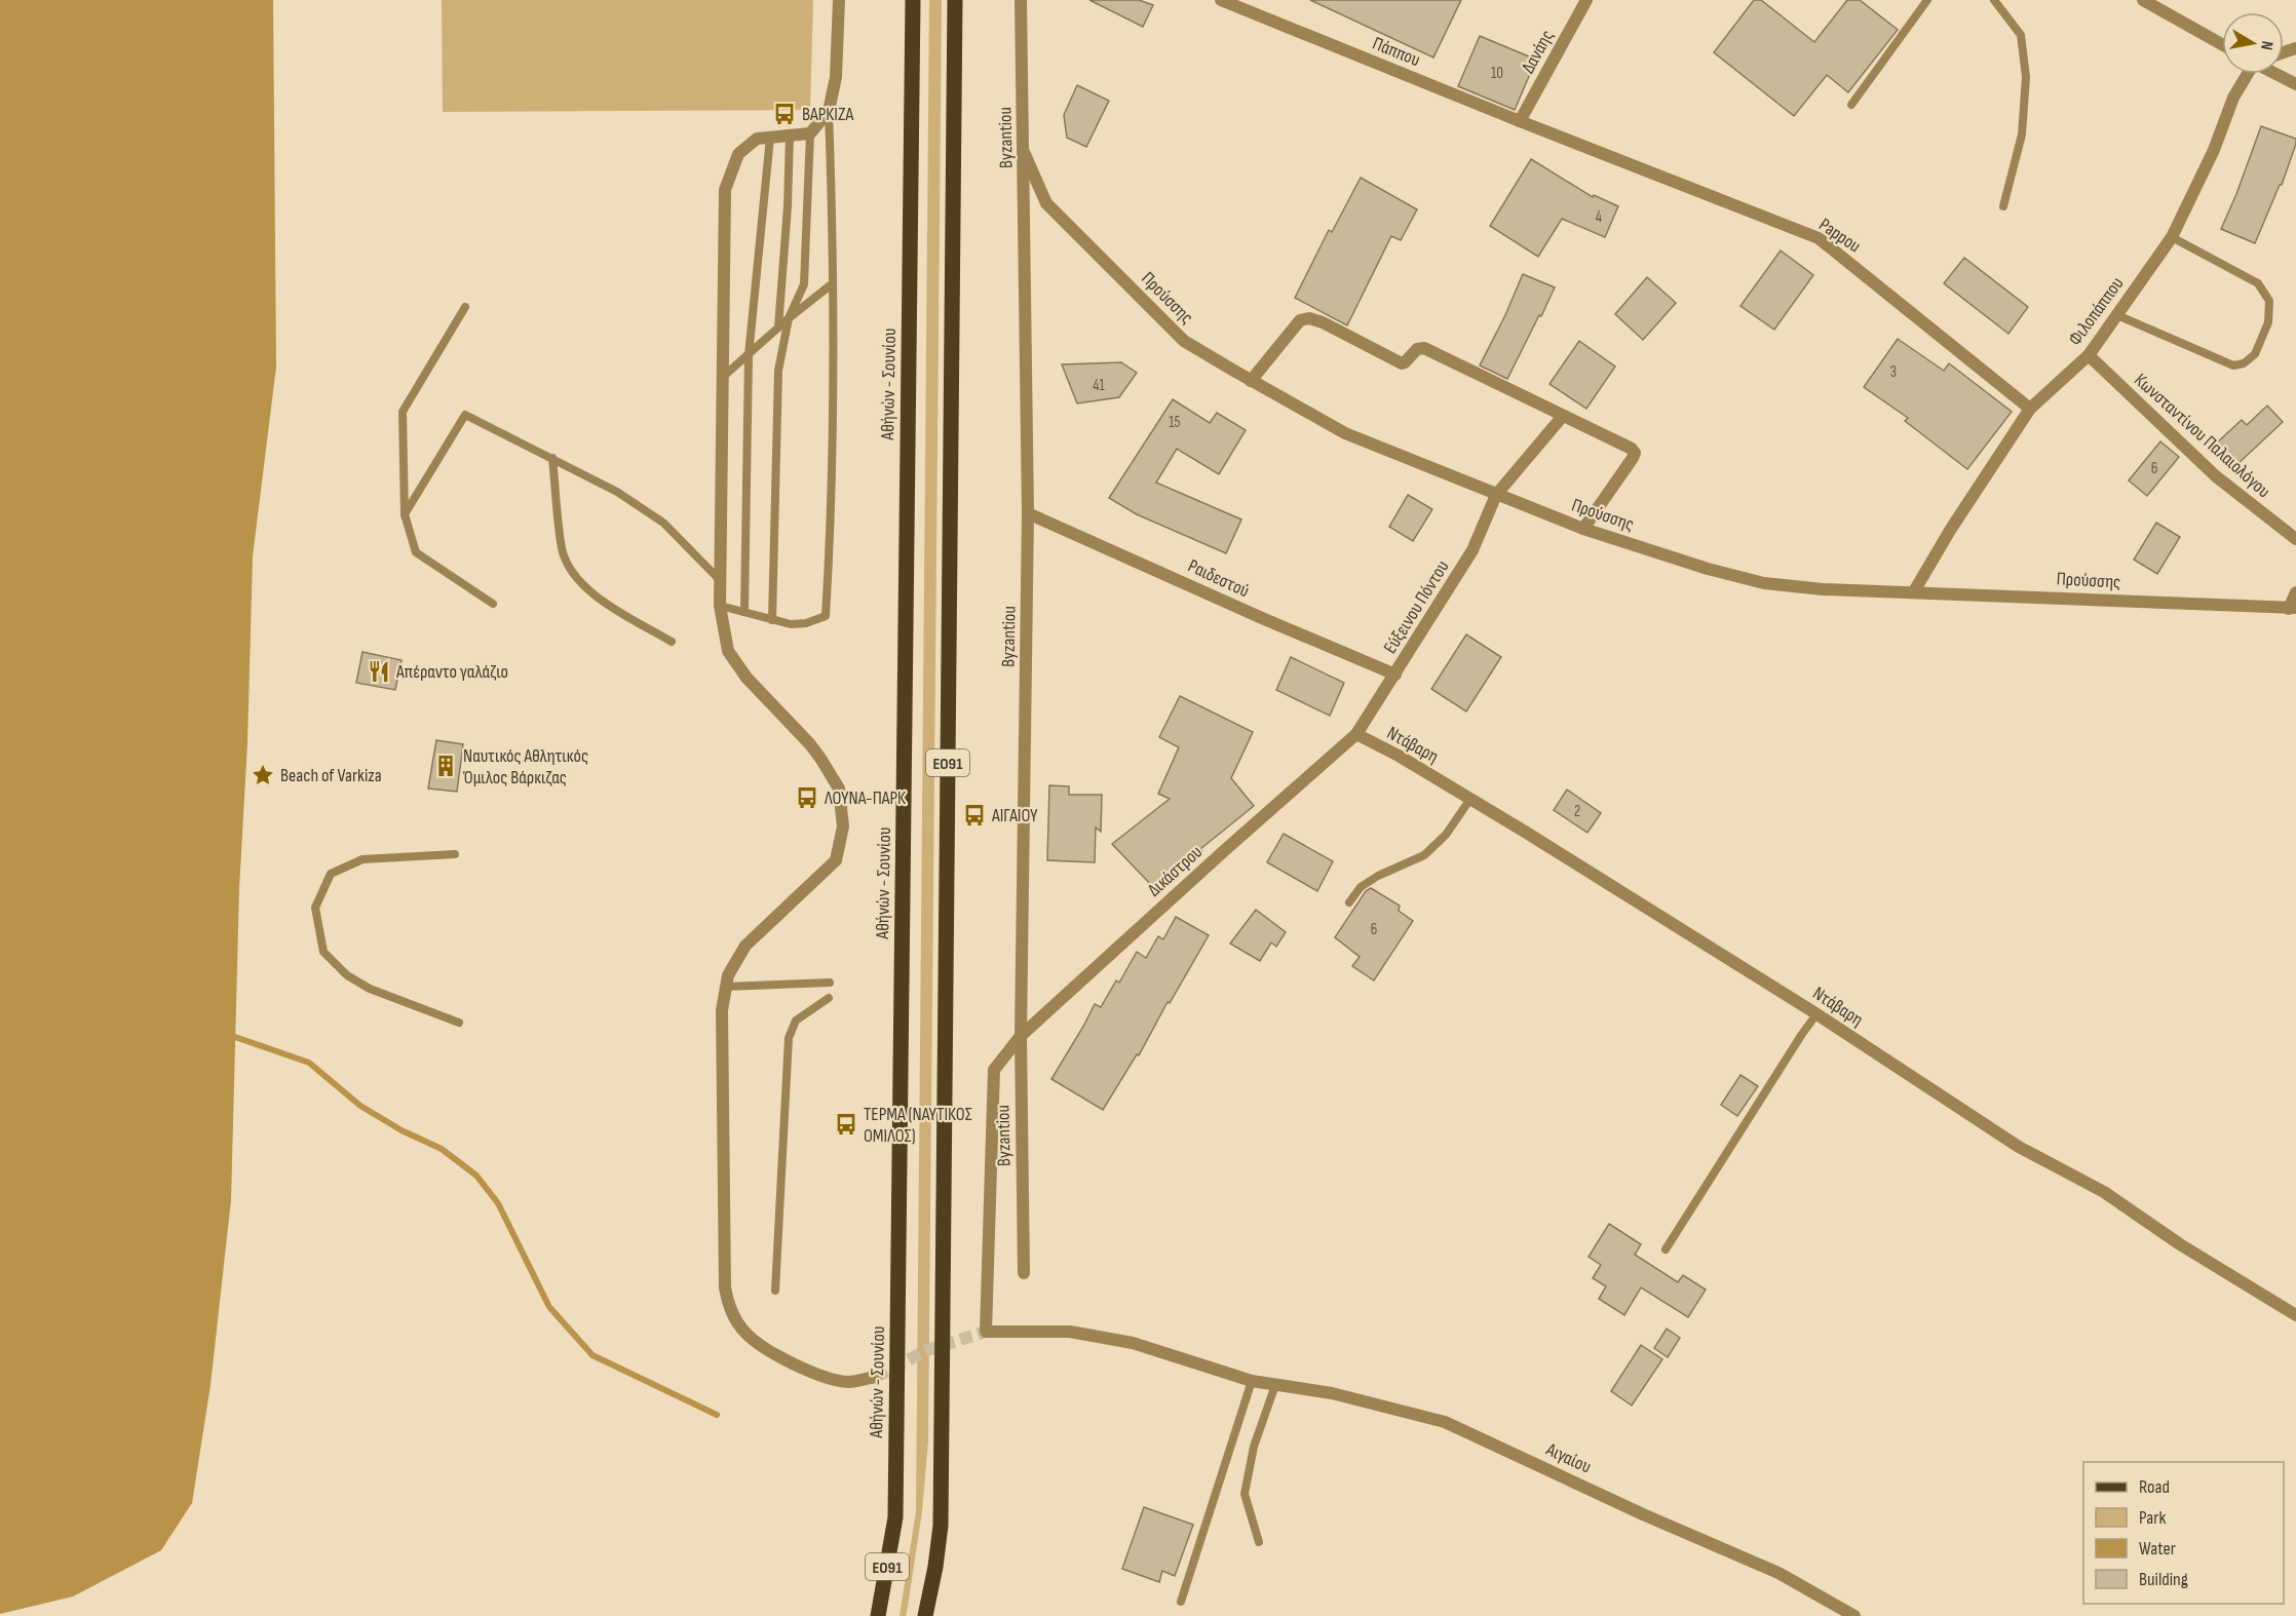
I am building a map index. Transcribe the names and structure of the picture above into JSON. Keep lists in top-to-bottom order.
{
  "streets": {
    "main road": ["Αθήνών - Σουνίου", "ΕΟ91"],
    "street": [
      "Πάππου",
      "Δανάης",
      "Byzantiou",
      "Προύσσης",
      "Φιλοπάππου",
      "Κωνσταντίνου Παλαιολόγου",
      "Ραιδεστού",
      "Εύξεινου Πόντου",
      "Ντάβαρη",
      "Δικάστρου",
      "Αιγαίου"
    ]
  },
  "crossings": [
    ["Πάππου", "Δανάης"],
    ["Πάππου", "Φιλοπάππου"],
    ["Byzantiou", "Προύσσης"],
    ["Byzantiou", "Ραιδεστού"],
    ["Byzantiou", "Δικάστρου"],
    ["Προύσσης", "Φιλοπάππου"],
    ["Προύσσης", "Εύξεινου Πόντου"],
    ["Φιλοπάππου", "Κωνσταντίνου Παλαιολόγου"],
    ["Ραιδεστού", "Εύξεινου Πόντου"],
    ["Εύξεινου Πόντου", "Ντάβαρη"],
    ["Εύξεινου Πόντου", "Δικάστρου"],
    ["Ντάβαρη", "Δικάστρου"],
    ["Δικάστρου", "Αιγαίου"]
  ],
  "places": {
    "bus stop": [
      "ΒΑΡΚΙΖΑ",
      "ΛΟΥΝΑ-ΠΑΡΚ",
      "ΑΙΓΑΙΟΥ",
      "ΤΕΡΜΑ (ΝΑΥΤΙΚΟΣ ΟΜΙΛΟΣ)"
    ],
    "restaurant": ["Απέραντο γαλάζιο"],
    "building": ["Ναυτικός Αθλητικός Όμιλος Βάρκιζας"],
    "place": ["Beach of Varkiza"]
  },
  "house_numbers": [
    "10",
    "4",
    "3",
    "41",
    "15",
    "6",
    "2",
    "6"
  ],
  "legend": [
    "Road",
    "Park",
    "Water",
    "Building"
  ],
  "north": "right"
}
